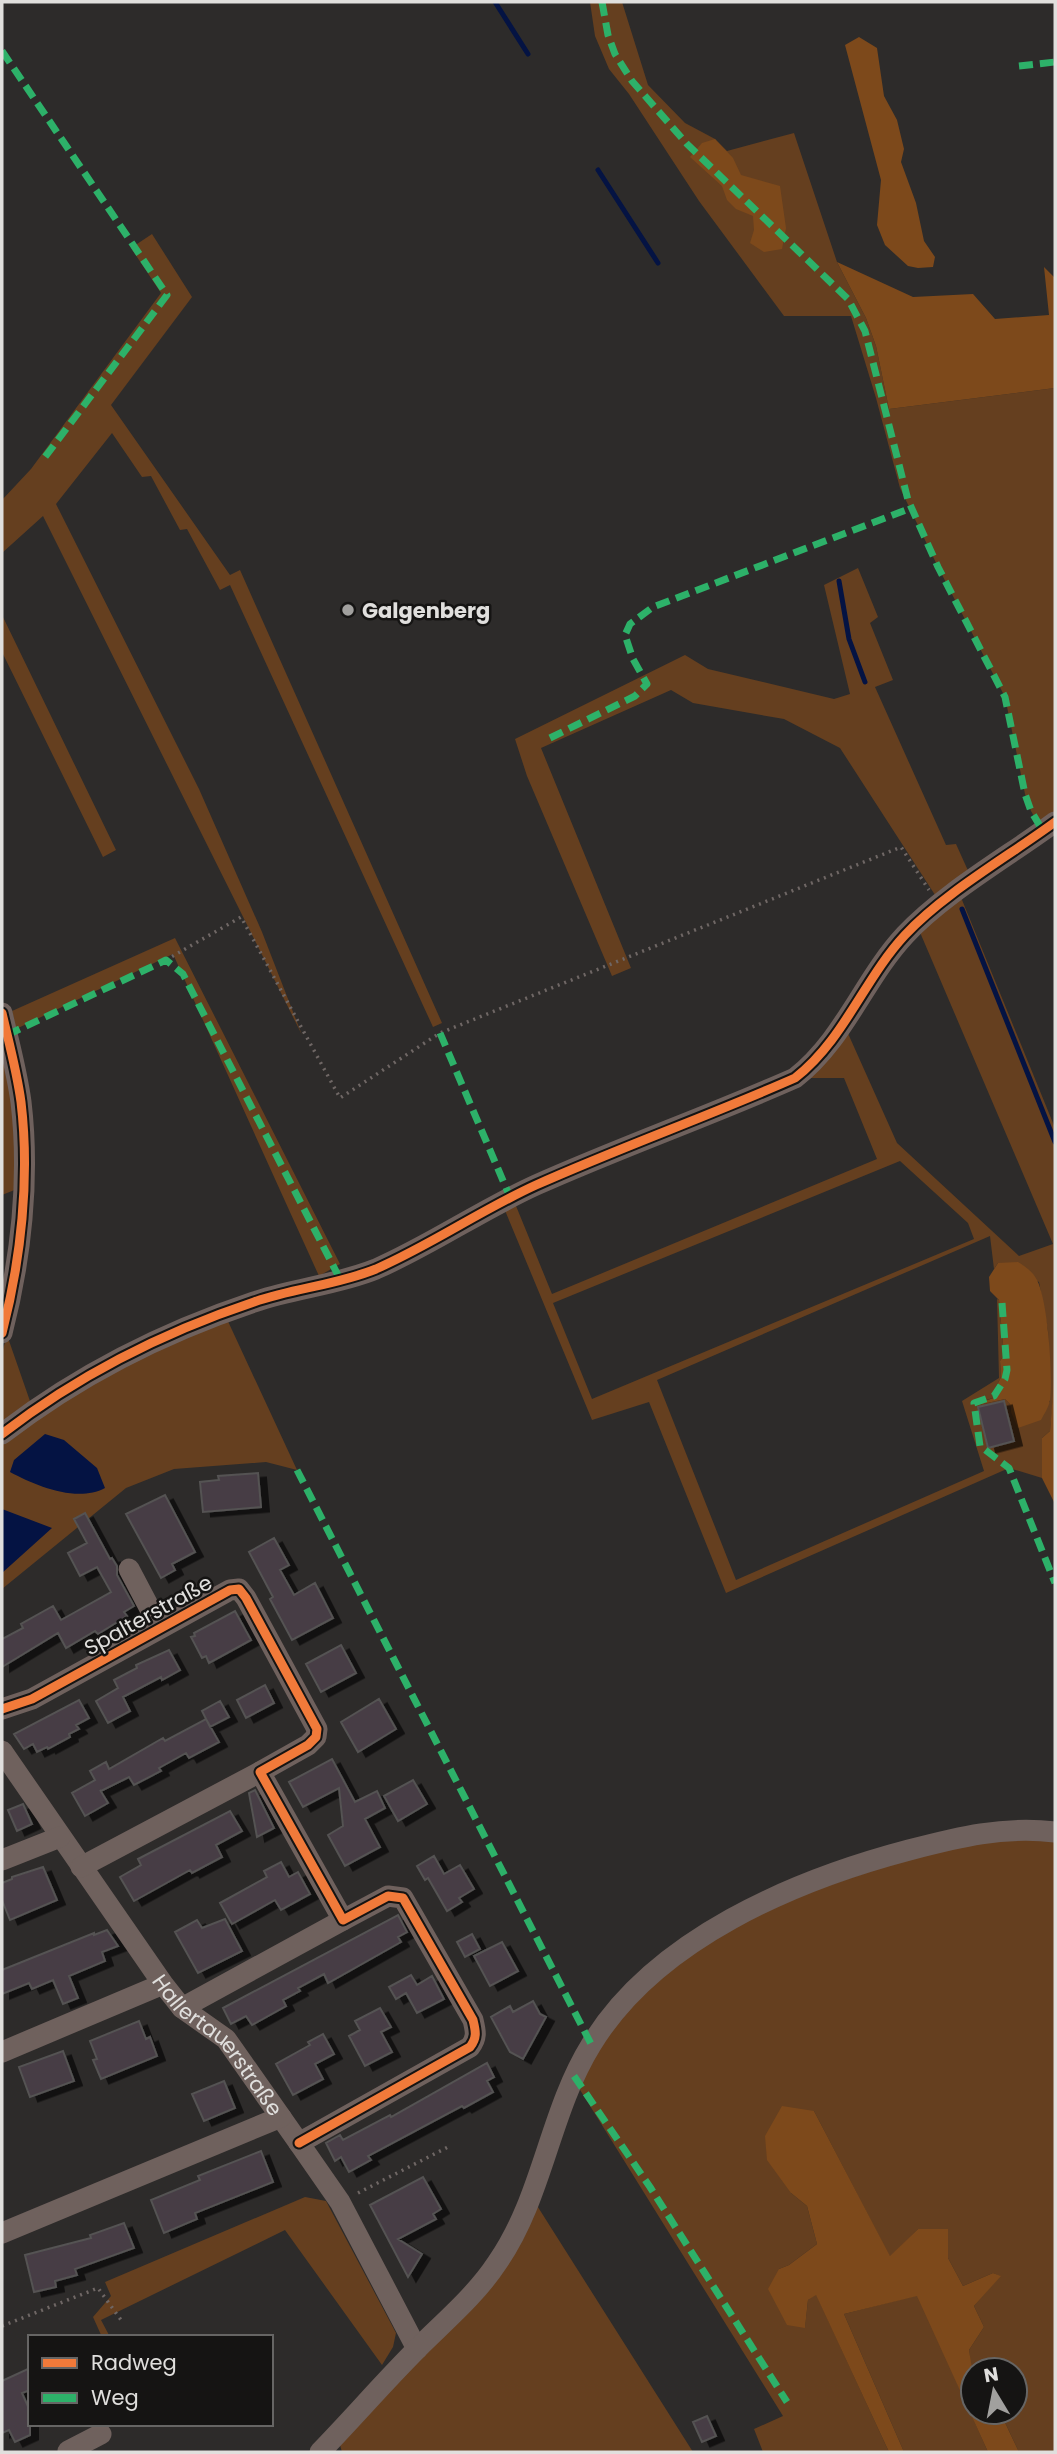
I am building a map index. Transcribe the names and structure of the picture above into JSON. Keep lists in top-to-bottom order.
{
  "streets": {
    "street": ["Spalterstraße", "Hallertauerstraße"]
  },
  "crossings": [
    ["Spalterstraße", "Hallertauerstraße"]
  ],
  "places": ["Galgenberg"],
  "legend": ["Radweg", "Weg"],
  "north": "top"
}
